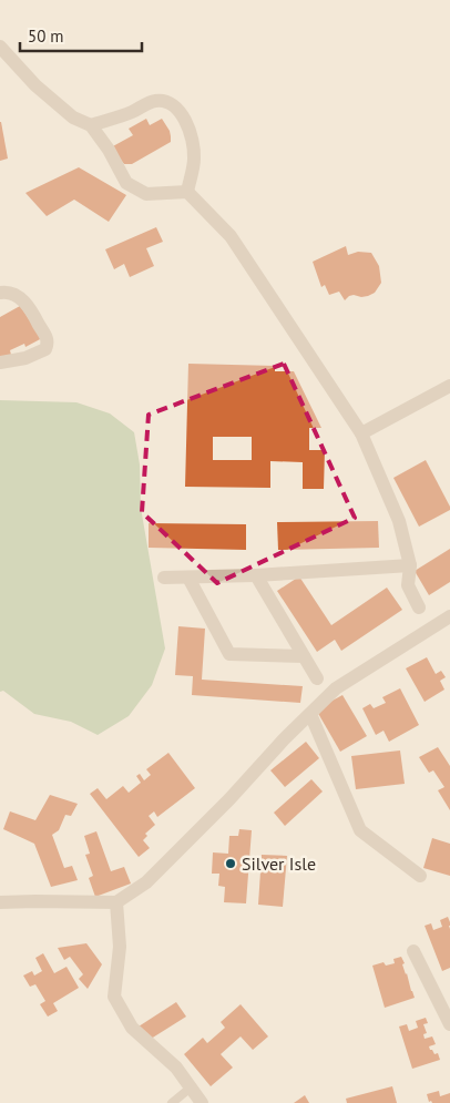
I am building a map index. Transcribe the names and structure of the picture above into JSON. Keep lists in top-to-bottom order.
{
  "places": ["Silver Isle"],
  "scale_bar": "50 m"
}
